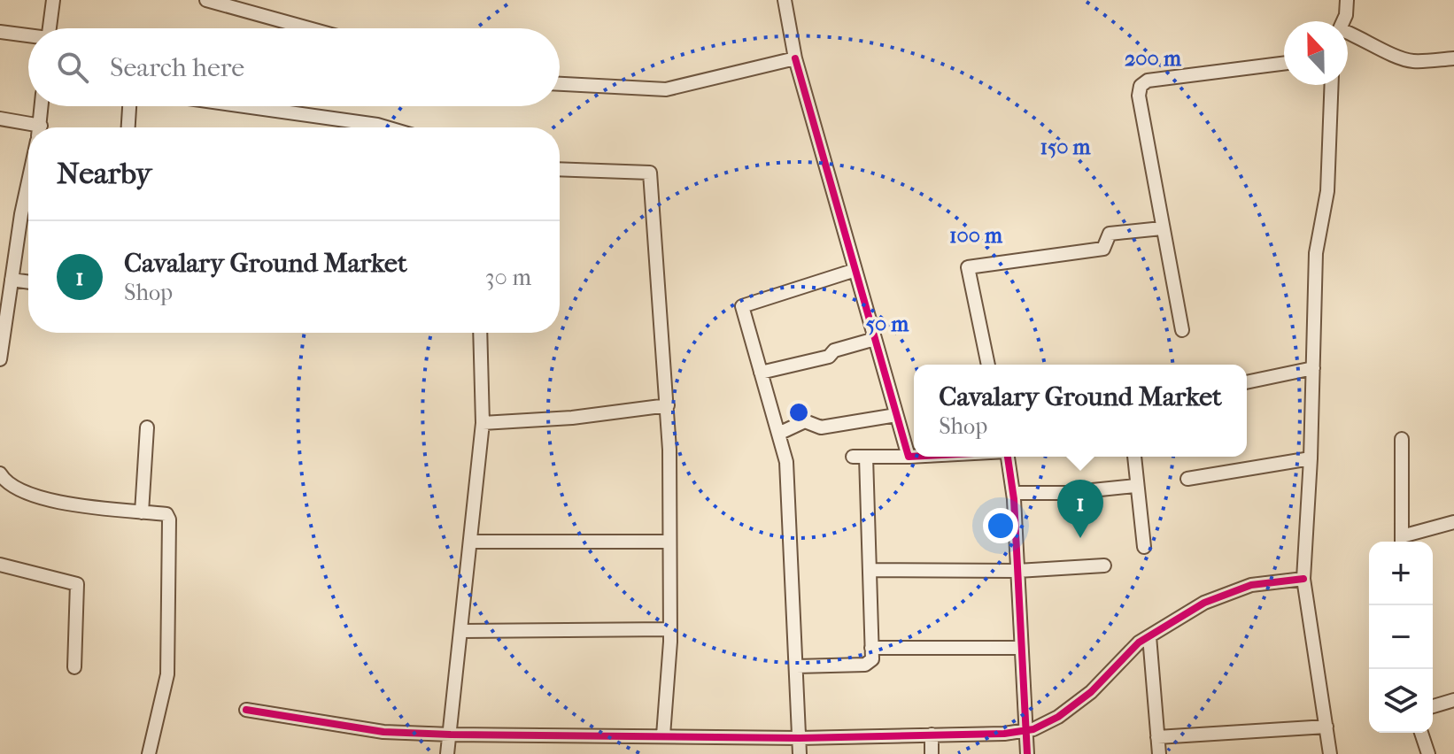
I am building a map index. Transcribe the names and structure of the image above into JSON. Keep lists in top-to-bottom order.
{
  "north": "top",
  "page": {
    "search": "Search here",
    "heading": "Nearby",
    "list": [
      {
        "mark": "1",
        "name": "Cavalary Ground Market",
        "note": "Shop",
        "value": "30 m"
      }
    ],
    "popup": ["Cavalary Ground Market", "Shop"],
    "pins": "1",
    "map_buttons": ["+", "−"]
  },
  "rings": [
    "200 m",
    "150 m",
    "100 m",
    "50 m"
  ]
}
